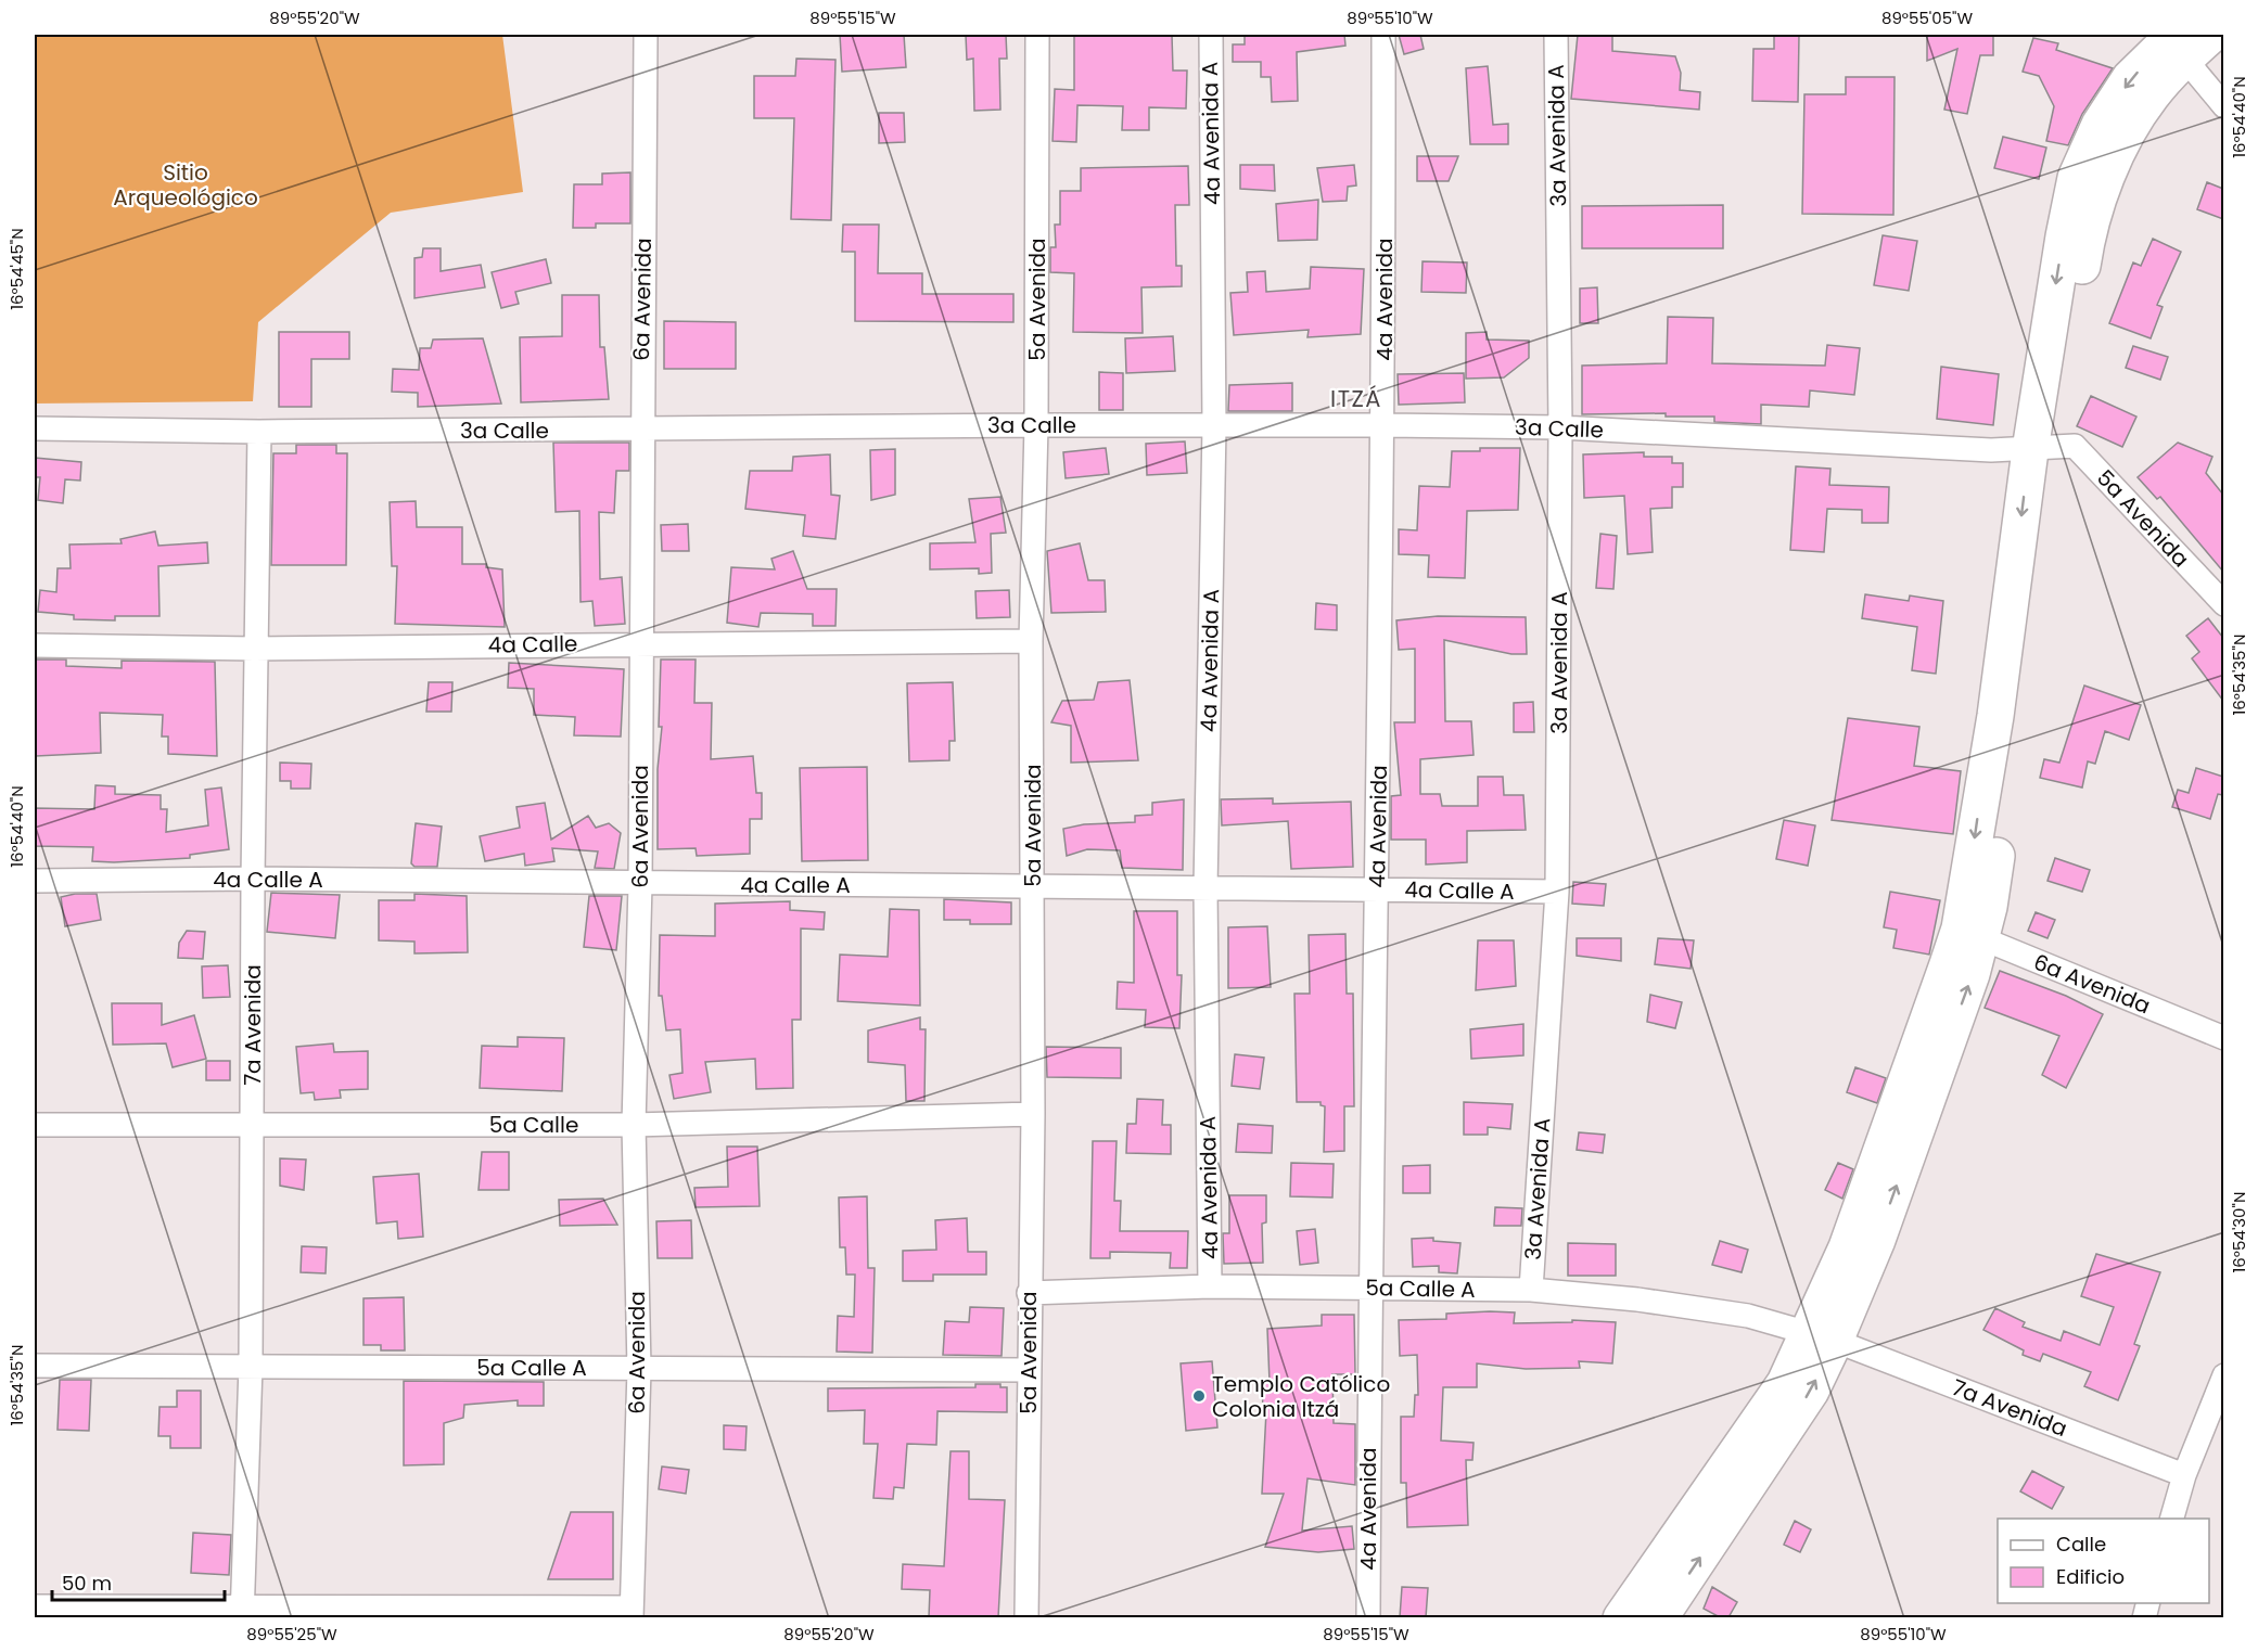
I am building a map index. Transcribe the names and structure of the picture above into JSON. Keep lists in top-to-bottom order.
{
  "streets": {
    "street": [
      "4a Avenida A",
      "3a Avenida A",
      "6a Avenida",
      "5a Avenida",
      "4a Avenida",
      "3a Calle",
      "4a Calle",
      "4a Calle A",
      "7a Avenida",
      "5a Calle",
      "5a Calle A"
    ]
  },
  "crossings": [
    ["4a Avenida A", "3a Calle"],
    ["4a Avenida A", "4a Calle A"],
    ["4a Avenida A", "5a Calle A"],
    ["3a Avenida A", "3a Calle"],
    ["3a Avenida A", "4a Calle A"],
    ["3a Avenida A", "5a Calle A"],
    ["6a Avenida", "3a Calle"],
    ["6a Avenida", "4a Calle"],
    ["6a Avenida", "4a Calle A"],
    ["6a Avenida", "5a Calle"],
    ["6a Avenida", "5a Calle A"],
    ["5a Avenida", "3a Calle"],
    ["5a Avenida", "4a Calle"],
    ["5a Avenida", "4a Calle A"],
    ["5a Avenida", "5a Calle"],
    ["5a Avenida", "5a Calle A"],
    ["4a Avenida", "3a Calle"],
    ["4a Avenida", "4a Calle A"],
    ["4a Avenida", "5a Calle A"],
    ["3a Calle", "7a Avenida"],
    ["4a Calle", "7a Avenida"],
    ["4a Calle A", "7a Avenida"],
    ["7a Avenida", "5a Calle"],
    ["7a Avenida", "5a Calle A"]
  ],
  "districts": ["ITZÁ"],
  "parks": ["Sitio Arqueológico"],
  "places": ["Templo Católico Colonia Itzá"],
  "legend": ["Calle", "Edificio"],
  "scale_bar": "50 m",
  "coordinates": [
    "89°55'20\"W",
    "89°55'15\"W",
    "89°55'10\"W",
    "89°55'05\"W",
    "16°54'40\"N",
    "16°54'45\"N",
    "16°54'35\"N",
    "16°54'30\"N",
    "89°55'25\"W"
  ]
}
